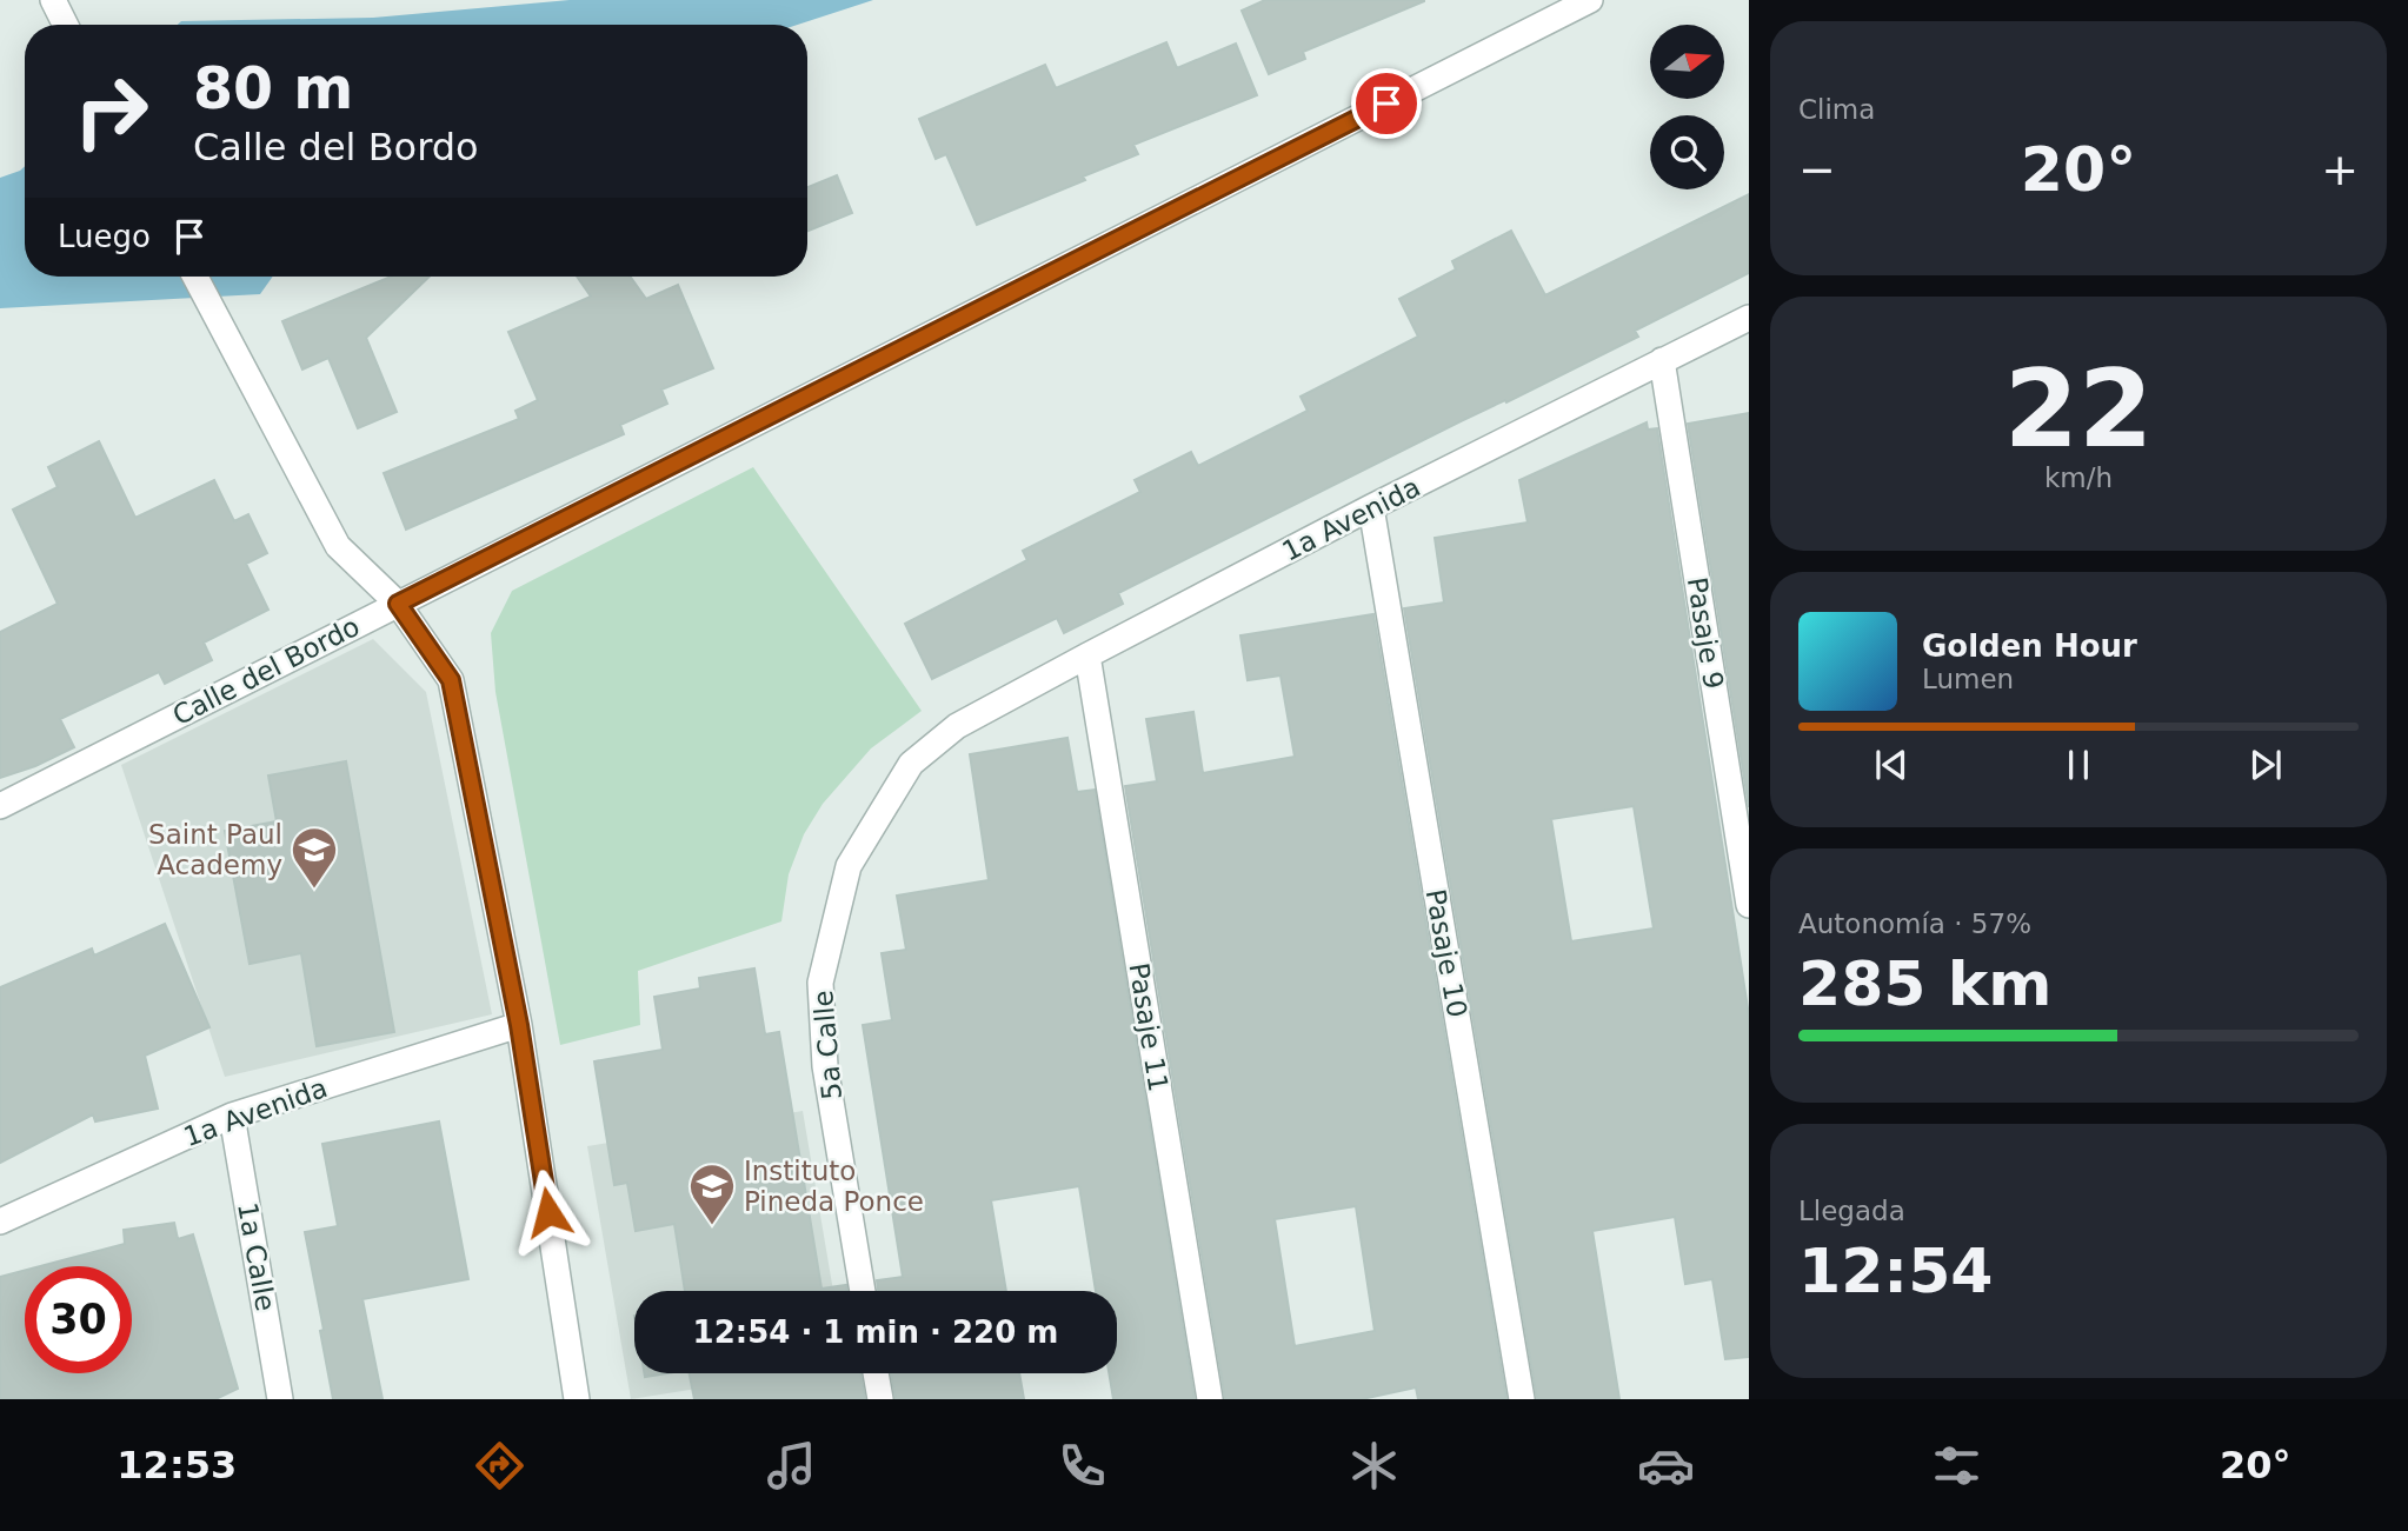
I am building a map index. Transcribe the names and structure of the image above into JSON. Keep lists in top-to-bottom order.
{
  "streets": {
    "street": [
      "1a Avenida",
      "Pasaje 9",
      "Calle del Bordo",
      "Pasaje 10",
      "Pasaje 11",
      "5a Calle",
      "1a Calle"
    ]
  },
  "crossings": [
    ["1a Avenida", "Pasaje 9"],
    ["1a Avenida", "Pasaje 10"],
    ["1a Avenida", "Pasaje 11"],
    ["1a Avenida", "5a Calle"],
    ["1a Avenida", "1a Calle"]
  ],
  "places": {
    "school or university": ["Saint Paul Academy", "Instituto Pineda Ponce"]
  },
  "north": "right",
  "page": {
    "tile": [
      "Clima",
      ["22", "km/h"],
      ["Autonomía · 57%", "285 km"],
      ["Llegada", "12:54"]
    ],
    "turn": ["80 m", "Calle del Bordo"],
    "heat": ["−", "20°", "+"],
    "then": "Luego",
    "song": ["Golden Hour", "Lumen"],
    "limit": "30",
    "trip": "12:54 · 1 min · 220 m",
    "tabs": ["12:53", "20°"]
  }
}
